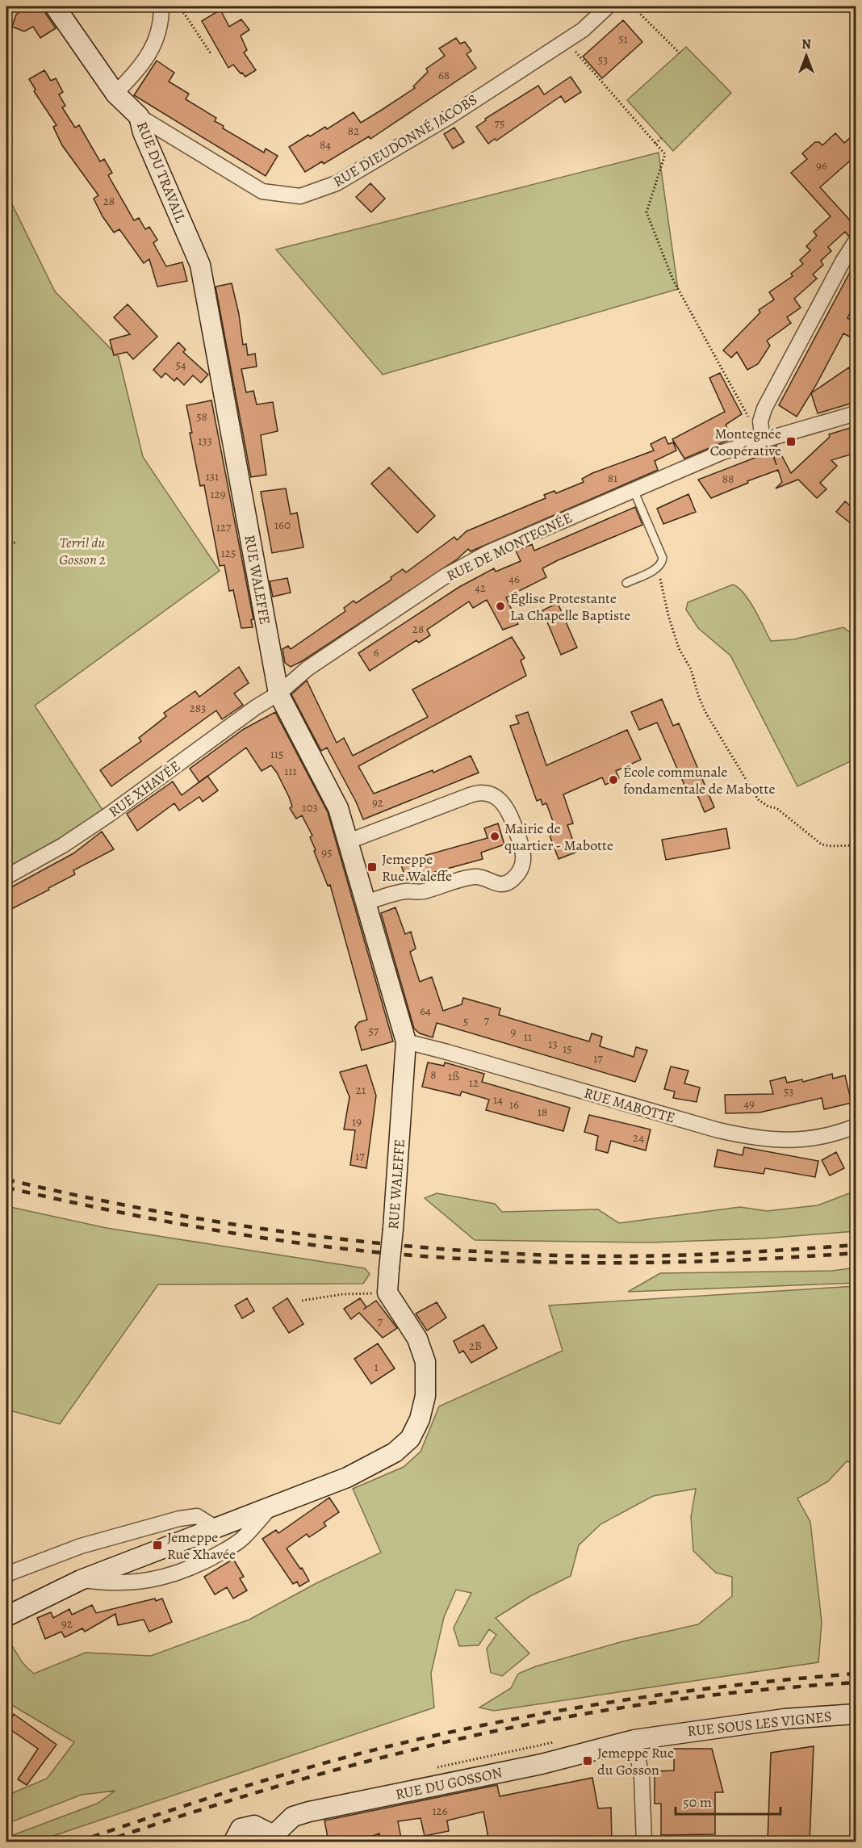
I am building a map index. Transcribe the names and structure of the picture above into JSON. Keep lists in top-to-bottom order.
{
  "streets": {
    "street": [
      "RUE DIEUDONNÉ JACOBS",
      "RUE DU TRAVAIL",
      "RUE DE MONTEGNÉE",
      "RUE WALEFFE",
      "RUE XHAVÉE",
      "RUE MABOTTE",
      "RUE SOUS LES VIGNES",
      "RUE DU GOSSON"
    ]
  },
  "crossings": [
    ["RUE DIEUDONNÉ JACOBS", "RUE DU TRAVAIL"],
    ["RUE DU TRAVAIL", "RUE WALEFFE"],
    ["RUE DE MONTEGNÉE", "RUE WALEFFE"],
    ["RUE DE MONTEGNÉE", "RUE XHAVÉE"],
    ["RUE WALEFFE", "RUE XHAVÉE"],
    ["RUE WALEFFE", "RUE MABOTTE"],
    ["RUE SOUS LES VIGNES", "RUE DU GOSSON"]
  ],
  "parks": ["Terril du Gosson 2"],
  "places": {
    "transit": [
      "Montegnée Coopérative",
      "Jemeppe Rue Waleffe",
      "Jemeppe Rue Xhavée",
      "Jemeppe Rue du Gosson"
    ],
    "other": ["Église Protestante La Chapelle Baptiste", "École communale fondamentale de Mabotte", "Mairie de quartier - Mabotte"]
  },
  "house_numbers": [
    "51",
    "53",
    "68",
    "75",
    "82",
    "84",
    "96",
    "28",
    "54",
    "58",
    "133",
    "131",
    "81",
    "88",
    "129",
    "160",
    "127",
    "125",
    "46",
    "42",
    "28",
    "6",
    "283",
    "115",
    "111",
    "92",
    "103",
    "95",
    "64",
    "7",
    "5",
    "57",
    "9",
    "11",
    "13",
    "15",
    "17",
    "8",
    "1ß",
    "12",
    "21",
    "53",
    "14",
    "49",
    "16",
    "18",
    "19",
    "24",
    "17",
    "7",
    "2B",
    "1",
    "92",
    "126"
  ],
  "scale_bar": "50 m",
  "north": "top"
}
